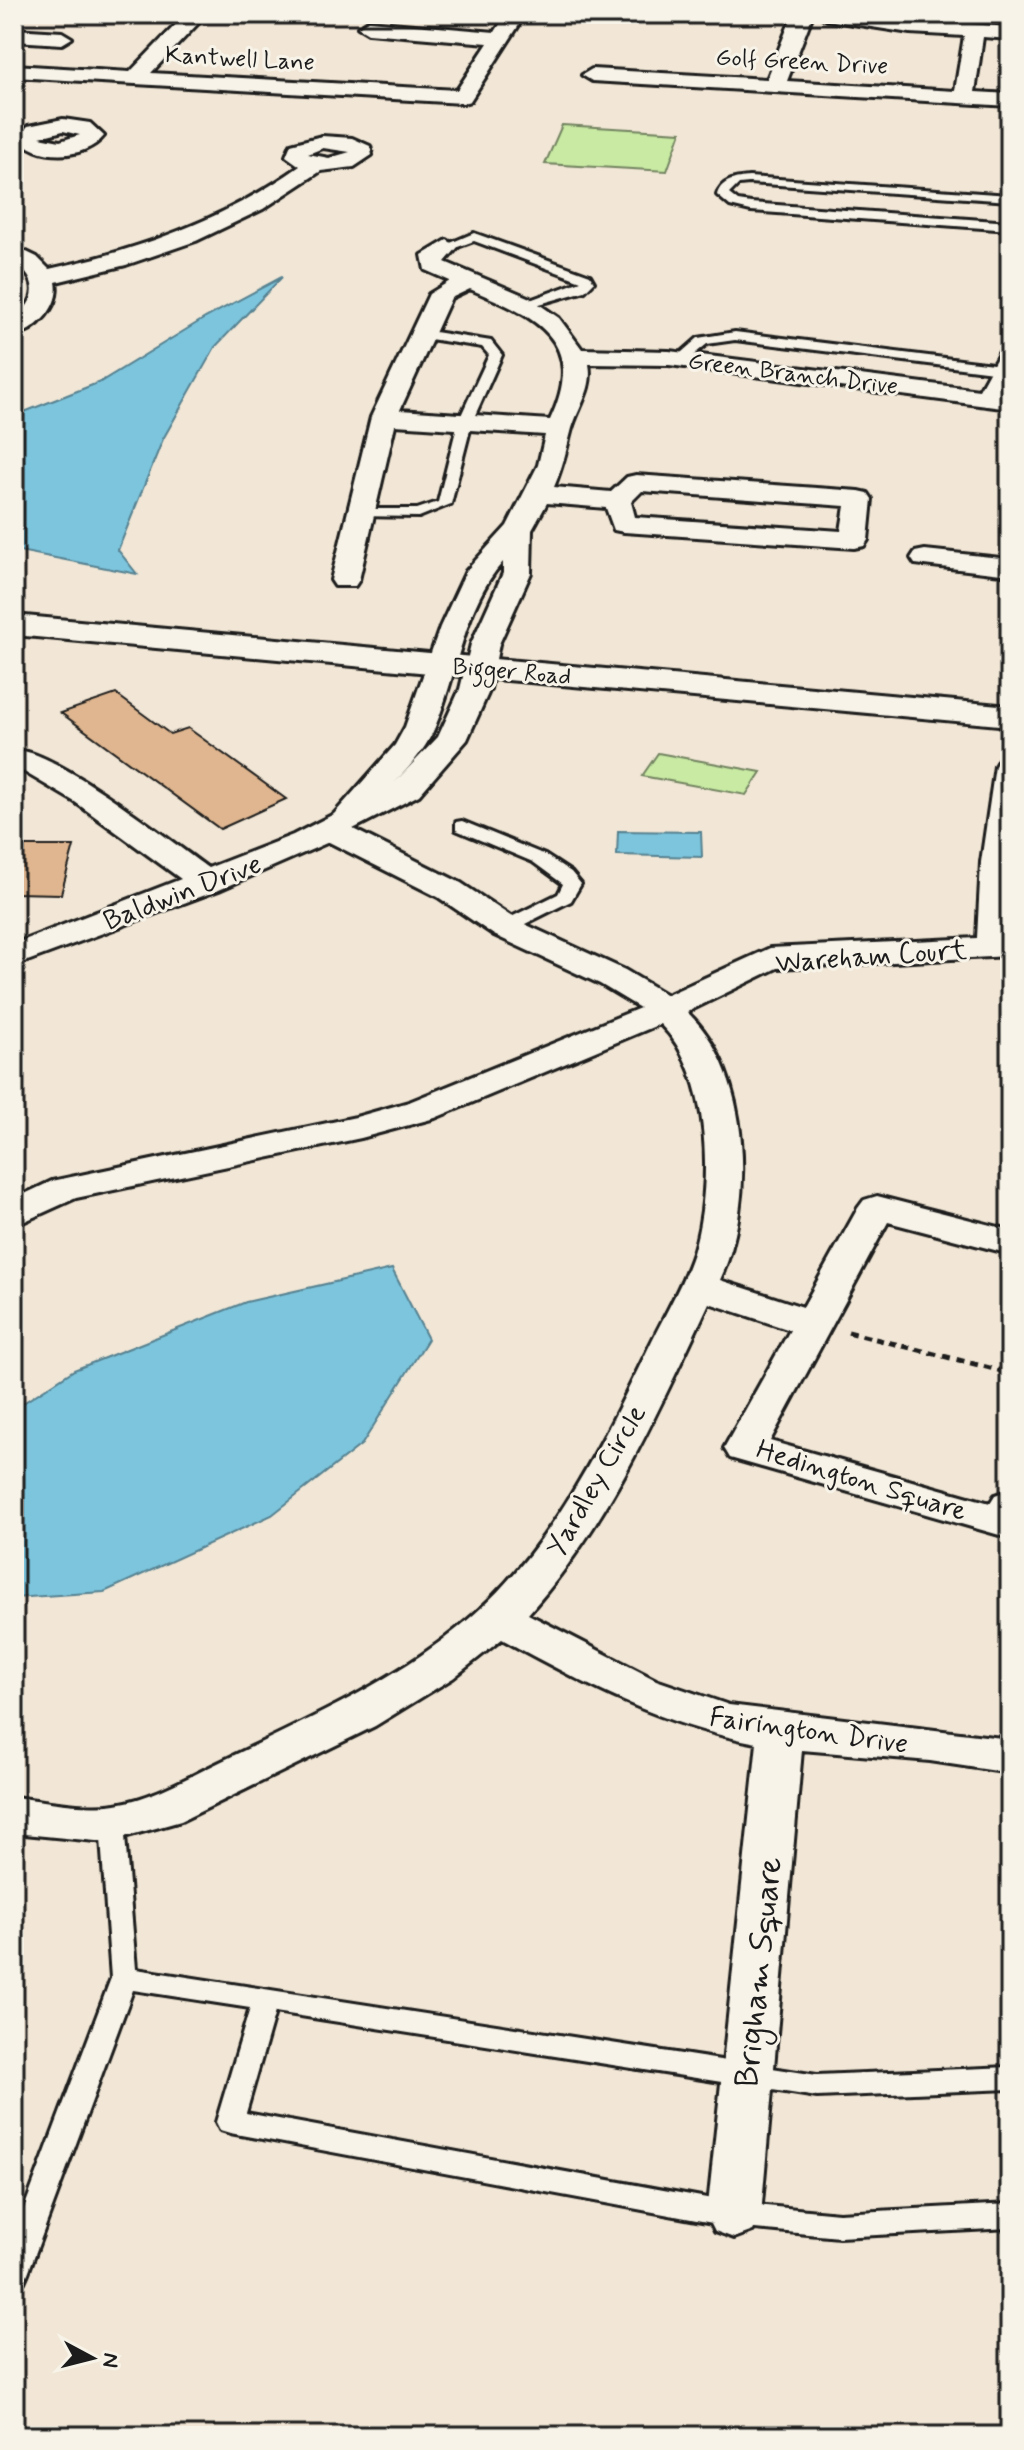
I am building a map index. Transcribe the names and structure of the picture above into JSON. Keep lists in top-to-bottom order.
{
  "streets": {
    "street": [
      "Kantwell Lane",
      "Golf Green Drive",
      "Green Branch Drive",
      "Bigger Road",
      "Baldwin Drive",
      "Wareham Court",
      "Hedington Square",
      "Yardley Circle",
      "Fairington Drive",
      "Brigham Square"
    ]
  },
  "crossings": [
    ["Bigger Road", "Baldwin Drive"],
    ["Baldwin Drive", "Yardley Circle"],
    ["Wareham Court", "Yardley Circle"],
    ["Yardley Circle", "Fairington Drive"],
    ["Fairington Drive", "Brigham Square"]
  ],
  "north": "right"
}
